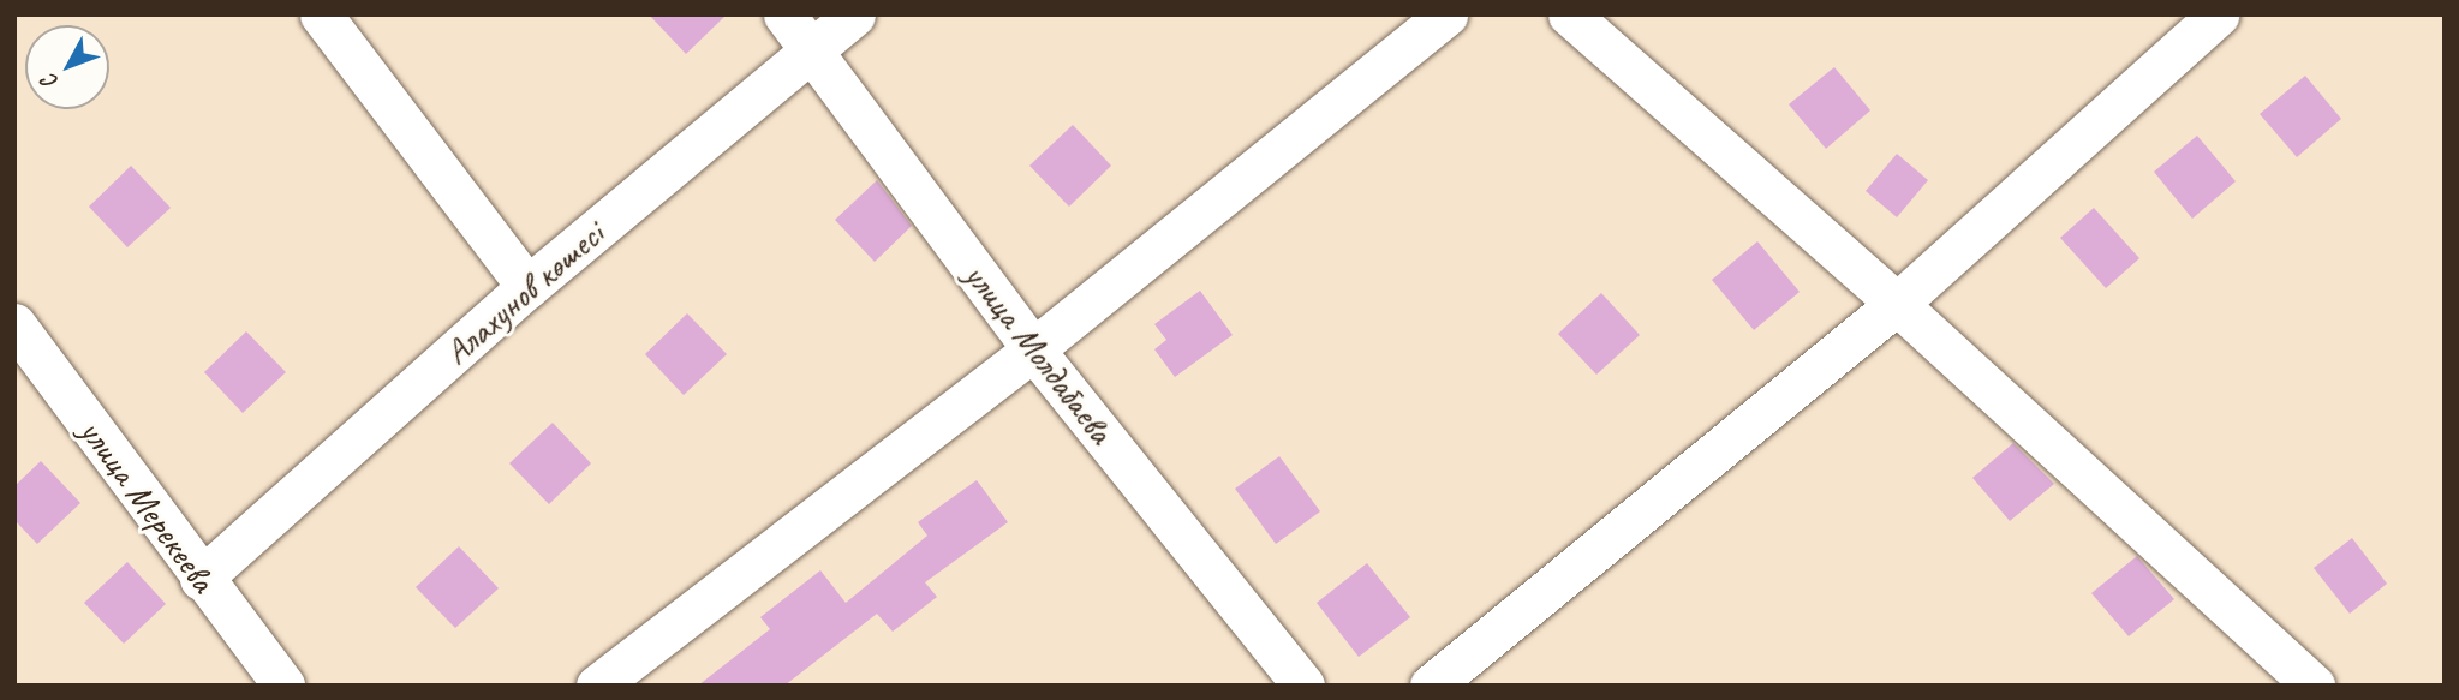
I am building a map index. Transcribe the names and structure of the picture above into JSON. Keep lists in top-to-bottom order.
{
  "streets": {
    "street": ["Алахунов көшесі", "улица Молдабаева", "улица Мерекеева"]
  },
  "crossings": [
    ["Алахунов көшесі", "улица Молдабаева"],
    ["Алахунов көшесі", "улица Мерекеева"]
  ],
  "north": "bottom left"
}
